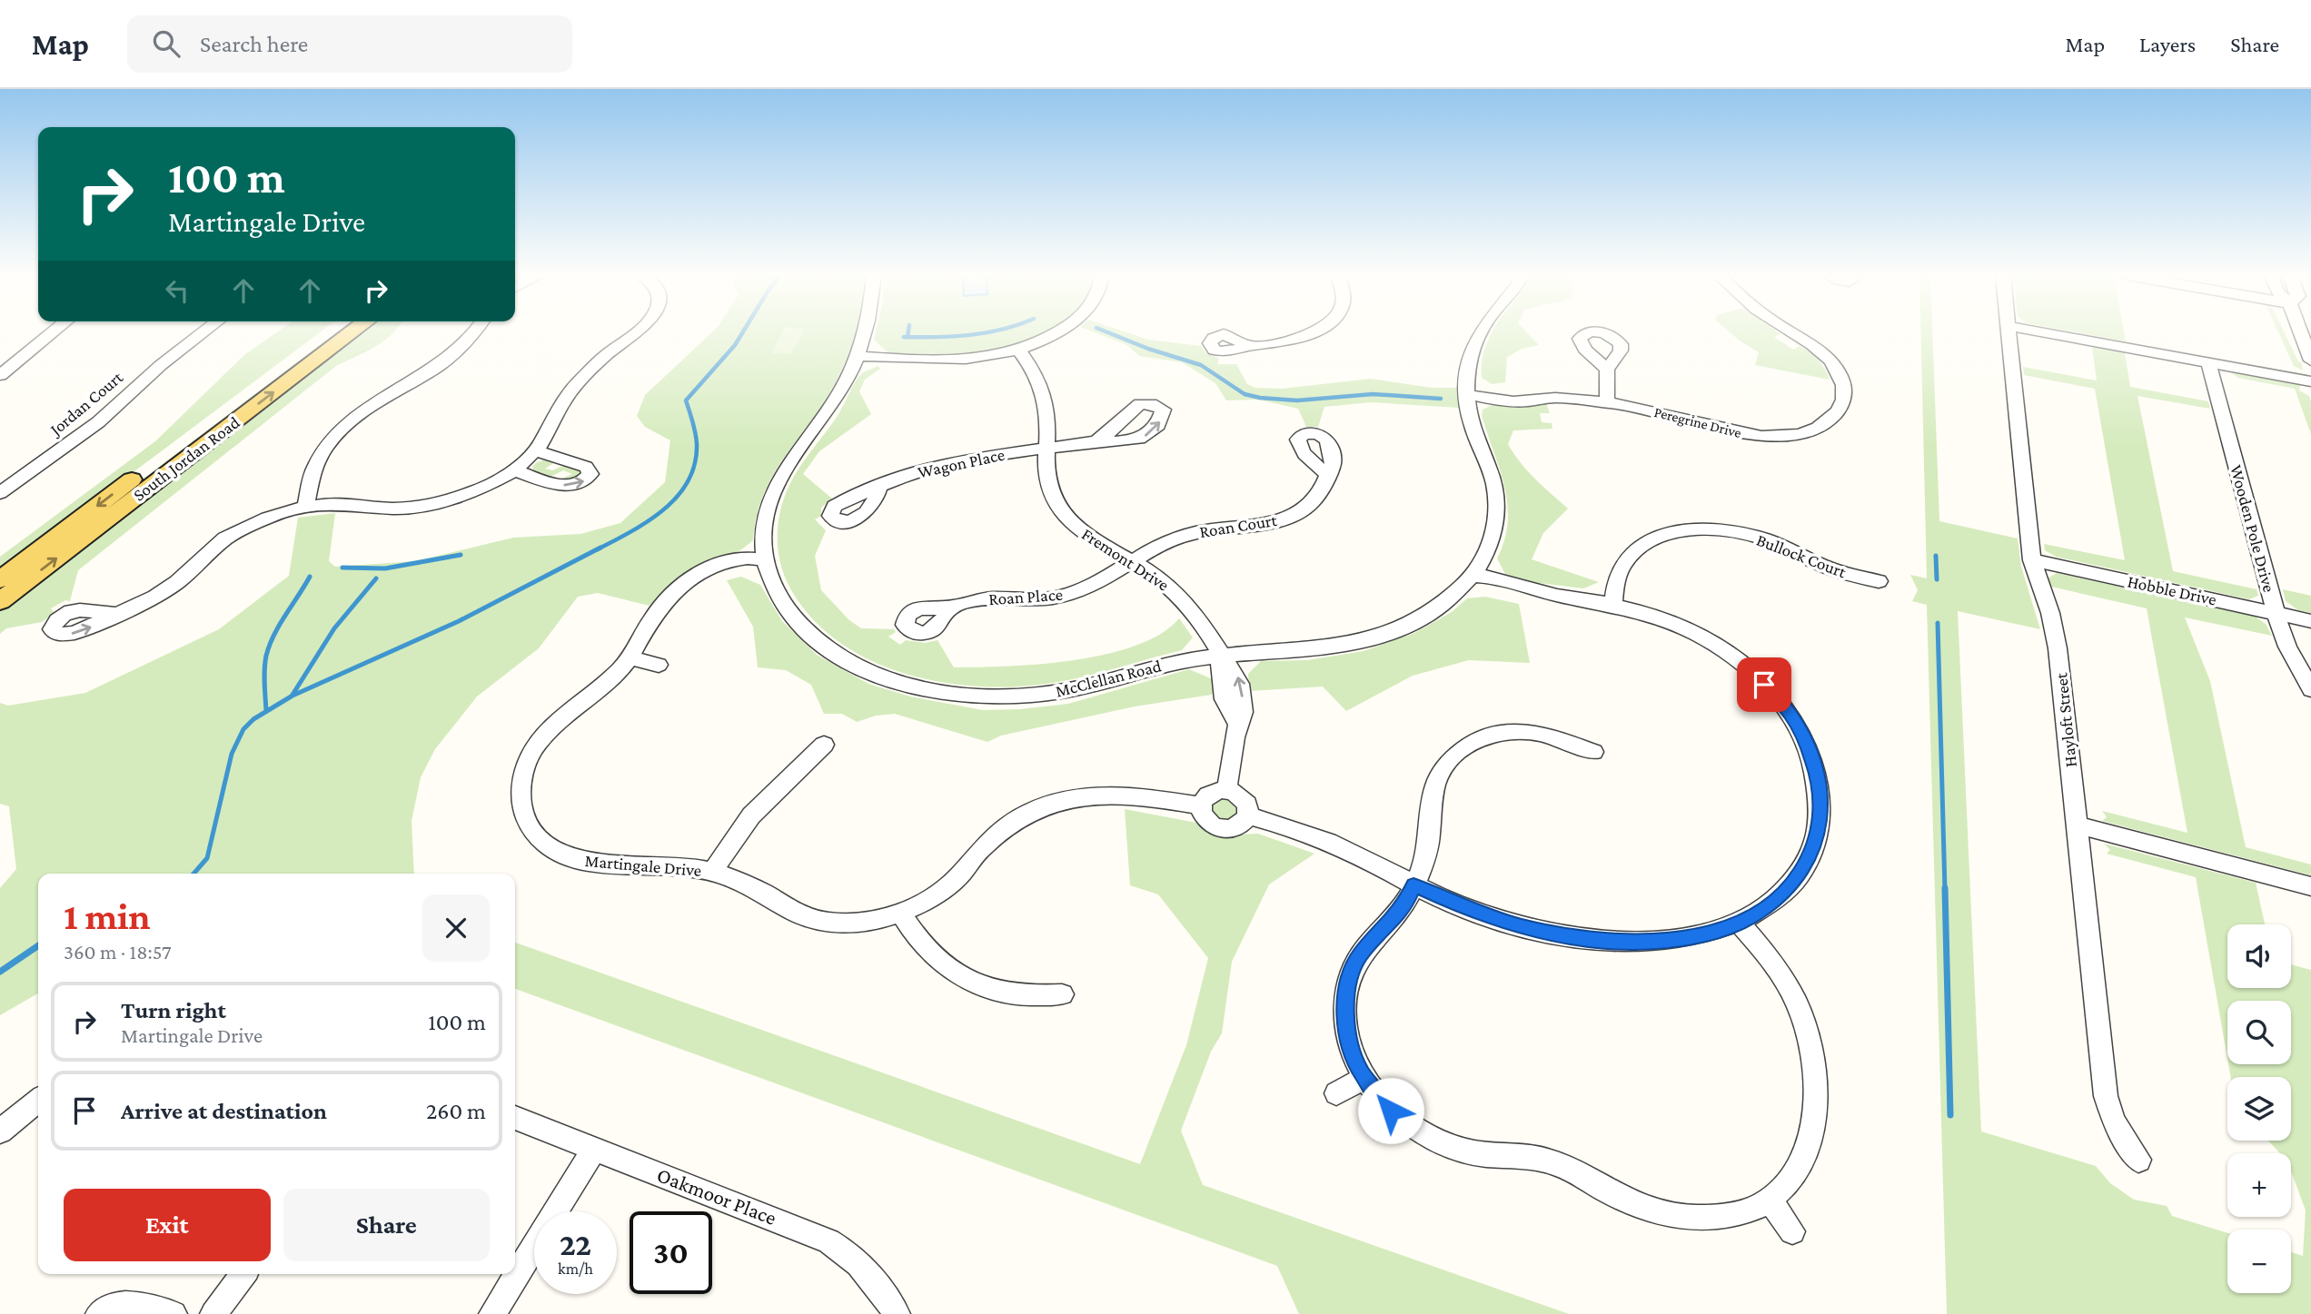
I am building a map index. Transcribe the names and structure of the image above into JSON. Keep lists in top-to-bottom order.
{
  "streets": {
    "main road": ["South Jordan Road"],
    "street": [
      "Jordan Court",
      "Peregrine Drive",
      "Wagon Place",
      "Roan Court",
      "Wooden Pole Drive",
      "Bullock Court",
      "Fremont Drive",
      "Hobble Drive",
      "Roan Place",
      "McClellan Road",
      "Hayloft Street",
      "Martingale Drive",
      "Oakmoor Place"
    ]
  },
  "crossings": [
    ["Peregrine Drive", "McClellan Road"],
    ["Wagon Place", "Fremont Drive"],
    ["Roan Court", "Fremont Drive"],
    ["Roan Court", "Roan Place"],
    ["Wooden Pole Drive", "Hobble Drive"],
    ["Fremont Drive", "Roan Place"],
    ["Fremont Drive", "McClellan Road"],
    ["Fremont Drive", "Martingale Drive"],
    ["Hobble Drive", "Hayloft Street"],
    ["McClellan Road", "Martingale Drive"]
  ],
  "page": {
    "header": "Map",
    "search": "Search here",
    "nav": ["Map", "Layers", "Share"],
    "turn": ["100 m", "Martingale Drive"],
    "heading": ["1 min", "360 m · 18:57"],
    "map_buttons": ["+", "−"],
    "list": [
      {
        "name": "Turn right",
        "note": "Martingale Drive",
        "value": "100 m"
      },
      {
        "name": "Arrive at destination",
        "value": "260 m"
      }
    ],
    "buttons": ["Exit", "Share"],
    "speed": "22 km/h",
    "limit": "30"
  }
}
